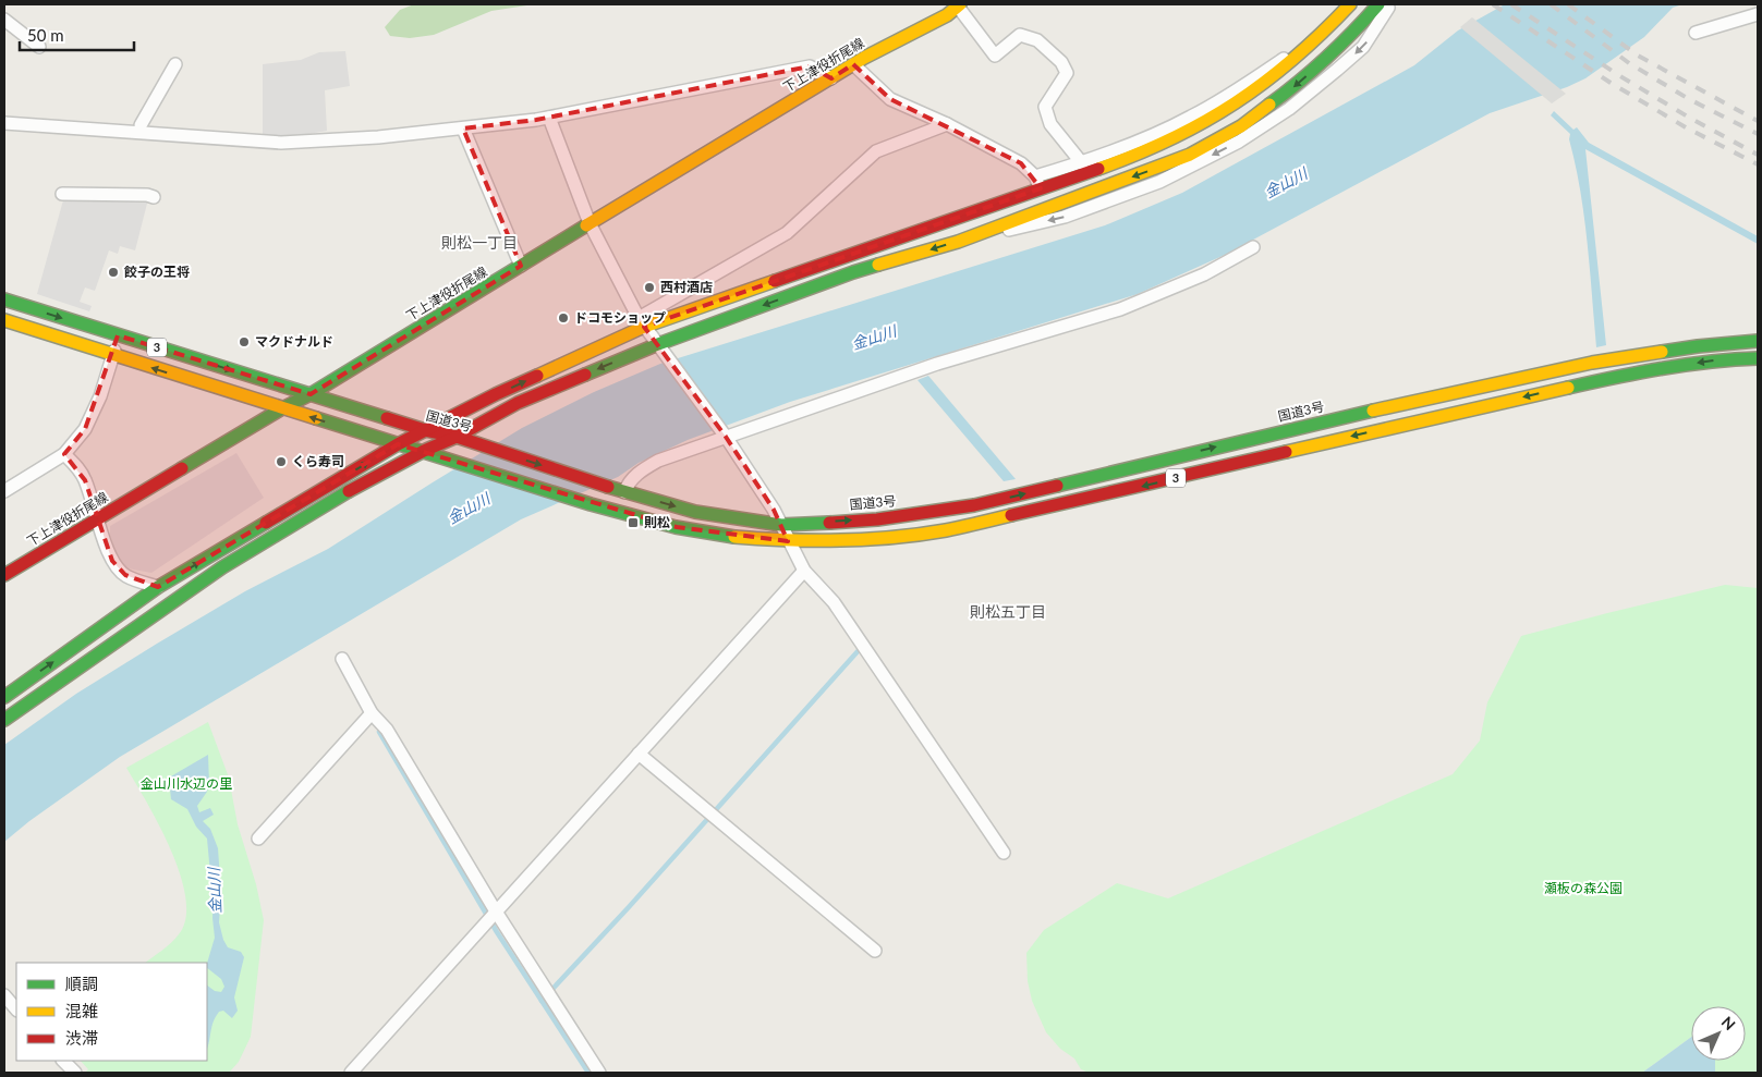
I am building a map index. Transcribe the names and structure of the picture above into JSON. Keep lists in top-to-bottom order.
{
  "streets": {
    "main road": ["下上津役折尾線", "3", "国道3号"]
  },
  "crossings": [
    ["下上津役折尾線", "3"],
    ["下上津役折尾線", "国道3号"]
  ],
  "districts": ["則松一丁目", "則松五丁目"],
  "water": ["金山川"],
  "parks": ["金山川水辺の里", "瀬板の森公園"],
  "places": {
    "other": [
      "餃子の王将",
      "西村酒店",
      "ドコモショップ",
      "マクドナルド",
      "くら寿司"
    ],
    "transit": ["則松"]
  },
  "legend": ["順調", "混雑", "渋滞"],
  "scale_bar": "50 m",
  "north": "top right"
}
